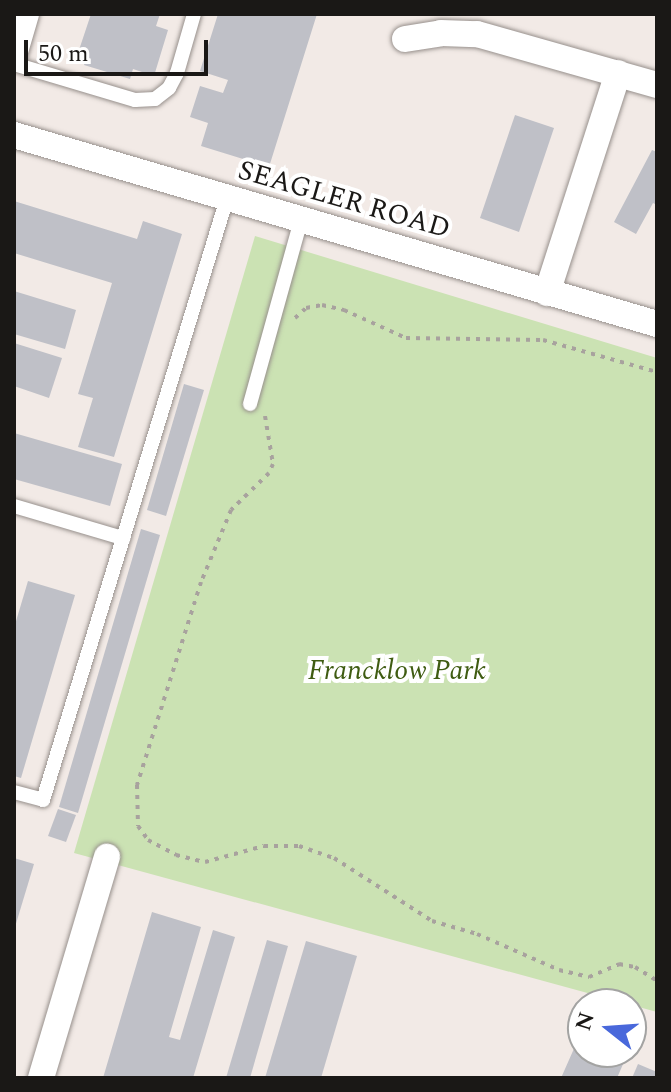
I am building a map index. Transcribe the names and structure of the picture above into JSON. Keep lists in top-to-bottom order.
{
  "streets": {
    "street": ["SEAGLER ROAD"]
  },
  "parks": ["Francklow Park"],
  "scale_bar": "50 m",
  "north": "left"
}
